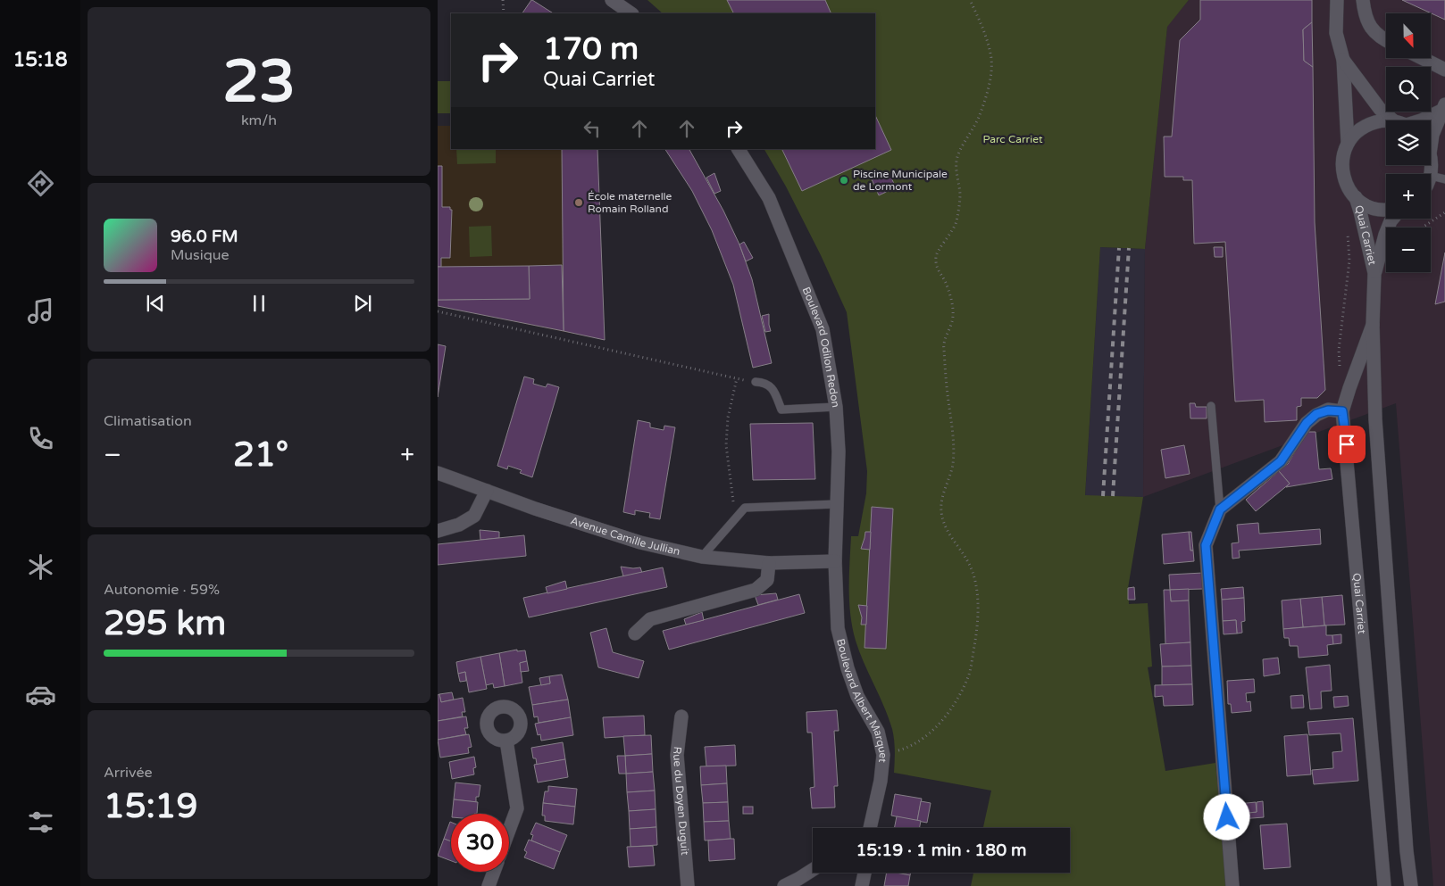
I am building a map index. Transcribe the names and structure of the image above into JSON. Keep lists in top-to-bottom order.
{
  "streets": {
    "street": [
      "Quai Carriet",
      "Boulevard Odilon Redon",
      "Avenue Camille Jullian",
      "Boulevard Albert Marquet",
      "Rue du Doyen Duguit"
    ]
  },
  "crossings": [
    ["Boulevard Odilon Redon", "Avenue Camille Jullian"],
    ["Boulevard Odilon Redon", "Boulevard Albert Marquet"],
    ["Avenue Camille Jullian", "Boulevard Albert Marquet"]
  ],
  "parks": ["Parc Carriet"],
  "places": ["Piscine Municipale de Lormont", "École maternelle Romain Rolland"],
  "north": "bottom",
  "page": {
    "tabs": "15:18",
    "tile": [
      ["23", "km/h"],
      "Climatisation",
      ["Autonomie · 59%", "295 km"],
      ["Arrivée", "15:19"]
    ],
    "map_buttons": ["+", "−"],
    "turn": ["170 m", "Quai Carriet"],
    "song": ["96.0 FM", "Musique"],
    "heat": ["−", "21°", "+"],
    "limit": "30",
    "trip": "15:19 · 1 min · 180 m"
  }
}
